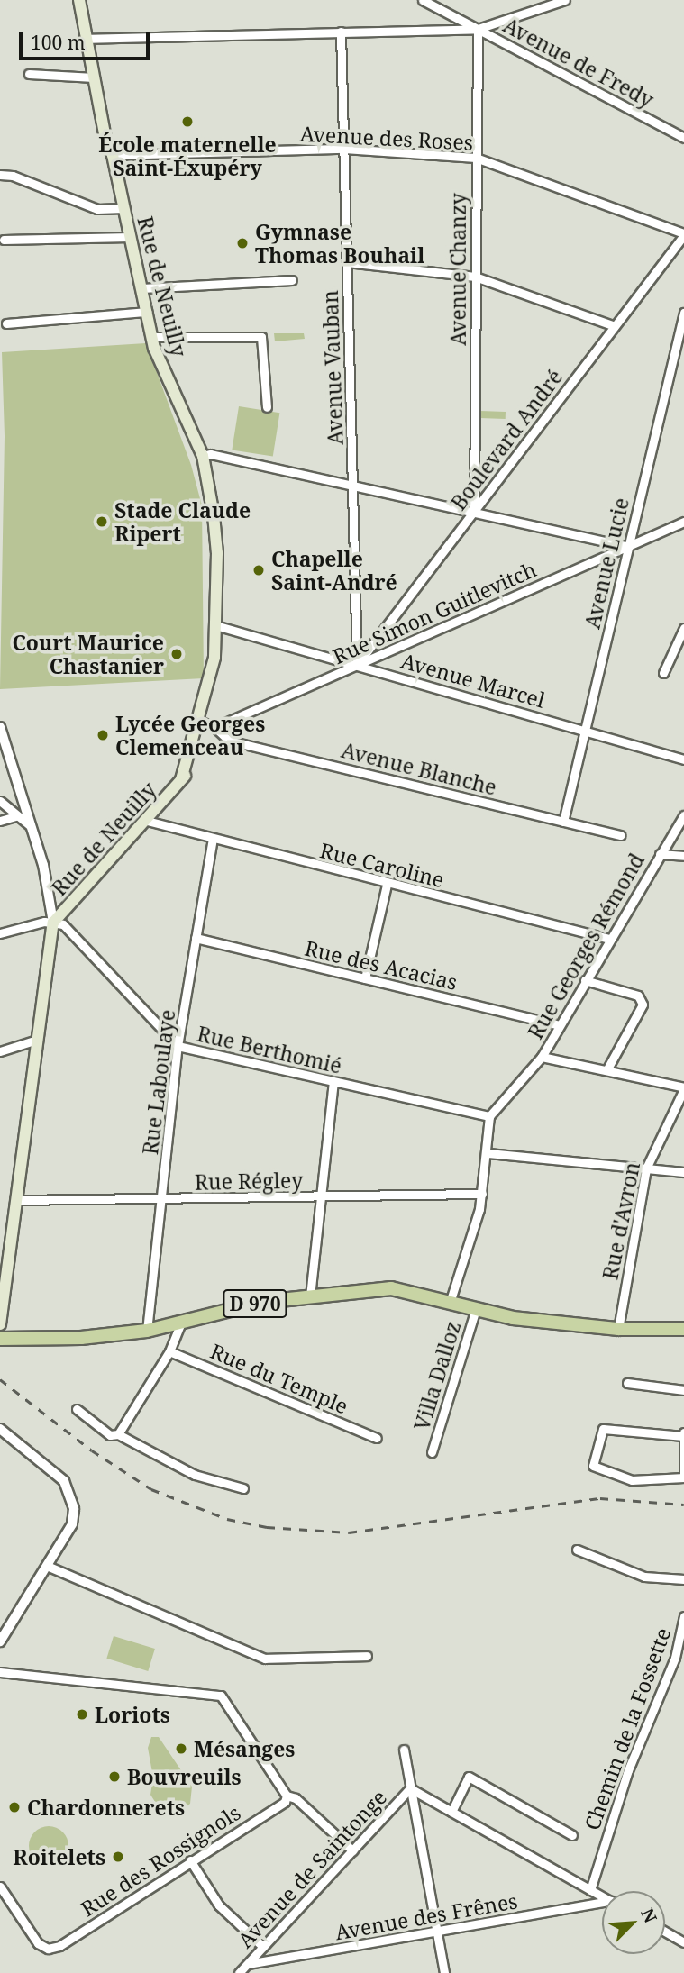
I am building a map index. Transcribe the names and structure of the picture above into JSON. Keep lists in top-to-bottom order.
{
  "streets": {
    "main road": ["Rue de Neuilly", "D 970"],
    "street": [
      "Avenue de Fredy",
      "Avenue des Roses",
      "Avenue Chanzy",
      "Avenue Vauban",
      "Boulevard André",
      "Avenue Lucie",
      "Rue Simon Guitlevitch",
      "Avenue Marcel",
      "Avenue Blanche",
      "Rue Caroline",
      "Rue Georges Rémond",
      "Rue des Acacias",
      "Rue Berthomié",
      "Rue Laboulaye",
      "Rue Régley",
      "Rue d'Avron",
      "Villa Dalloz",
      "Rue du Temple",
      "Chemin de la Fossette",
      "Rue des Rossignols",
      "Avenue de Saintonge",
      "Avenue des Frênes"
    ]
  },
  "crossings": [
    ["Avenue de Fredy", "Avenue Chanzy"],
    ["Avenue des Roses", "Avenue Chanzy"],
    ["Avenue des Roses", "Rue de Neuilly"],
    ["Avenue des Roses", "Avenue Vauban"],
    ["Avenue des Roses", "Boulevard André"],
    ["Avenue Chanzy", "Boulevard André"],
    ["Rue de Neuilly", "Rue Simon Guitlevitch"],
    ["Rue de Neuilly", "Avenue Marcel"],
    ["Rue de Neuilly", "Avenue Blanche"],
    ["Rue de Neuilly", "Rue Caroline"],
    ["Rue de Neuilly", "Rue Berthomié"],
    ["Avenue Vauban", "Boulevard André"],
    ["Avenue Vauban", "Rue Simon Guitlevitch"],
    ["Avenue Vauban", "Avenue Marcel"],
    ["Boulevard André", "Rue Simon Guitlevitch"],
    ["Boulevard André", "Avenue Marcel"],
    ["Avenue Lucie", "Rue Simon Guitlevitch"],
    ["Avenue Lucie", "Avenue Marcel"],
    ["Avenue Lucie", "Avenue Blanche"],
    ["Rue Simon Guitlevitch", "Avenue Marcel"],
    ["Rue Simon Guitlevitch", "Avenue Blanche"],
    ["Rue Caroline", "Rue Georges Rémond"],
    ["Rue Caroline", "Rue Laboulaye"],
    ["Rue Georges Rémond", "Rue des Acacias"],
    ["Rue Georges Rémond", "Rue Berthomié"],
    ["Rue des Acacias", "Rue Laboulaye"],
    ["Rue Berthomié", "Rue Laboulaye"],
    ["Rue Laboulaye", "Rue Régley"],
    ["Rue Laboulaye", "D 970"],
    ["Rue d'Avron", "D 970"],
    ["D 970", "Villa Dalloz"],
    ["Avenue de Saintonge", "Avenue des Frênes"]
  ],
  "places": [
    "École maternelle Saint-Éxupéry",
    "Gymnase Thomas Bouhail",
    "Stade Claude Ripert",
    "Chapelle Saint-André",
    "Court Maurice Chastanier",
    "Lycée Georges Clemenceau",
    "Loriots",
    "Mésanges",
    "Bouvreuils",
    "Chardonnerets",
    "Roitelets"
  ],
  "scale_bar": "100 m",
  "north": "top right"
}
